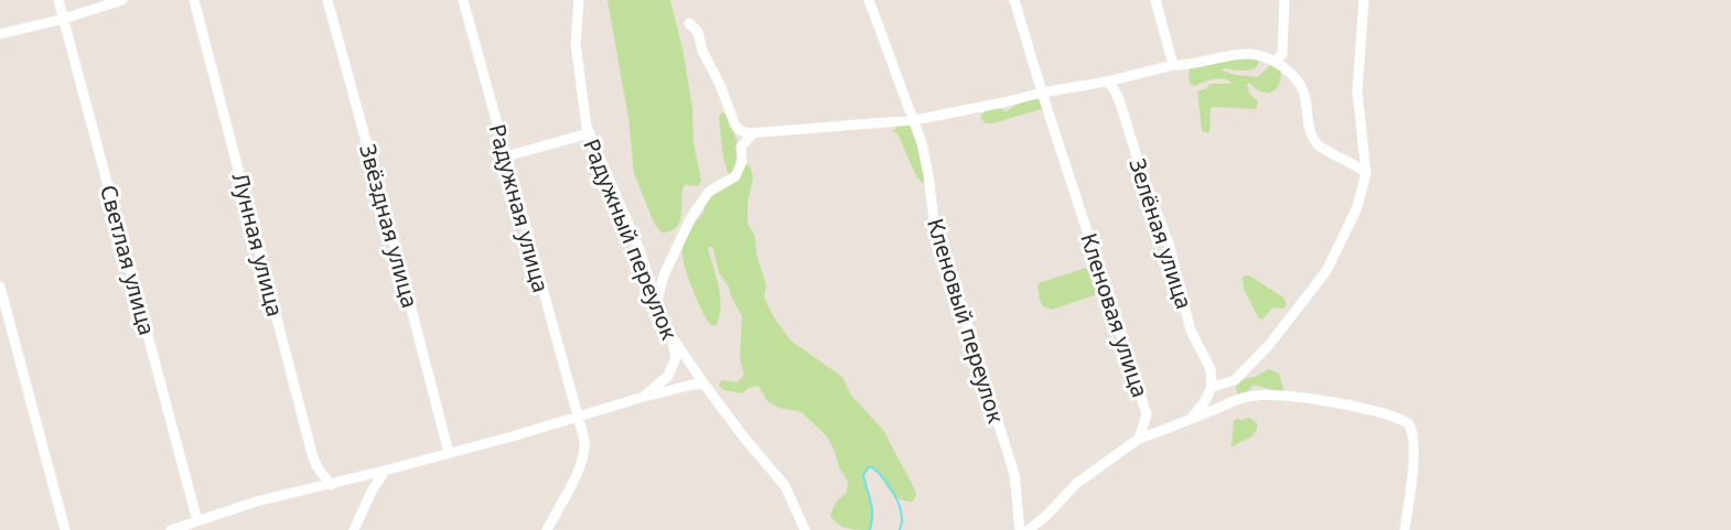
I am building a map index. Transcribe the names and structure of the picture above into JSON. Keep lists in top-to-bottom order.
{
  "streets": {
    "street": [
      "Радужная улица",
      "Звёздная улица",
      "Зелёная улица",
      "Радужный переулок",
      "Лунная улица",
      "Светлая улица",
      "Кленовая улица",
      "Кленовый переулок"
    ]
  },
  "crossings": [
    ["Радужная улица", "Радужный переулок"],
    ["Звёздная улица", "Радужный переулок"],
    ["Радужный переулок", "Лунная улица"],
    ["Радужный переулок", "Светлая улица"]
  ]
}
